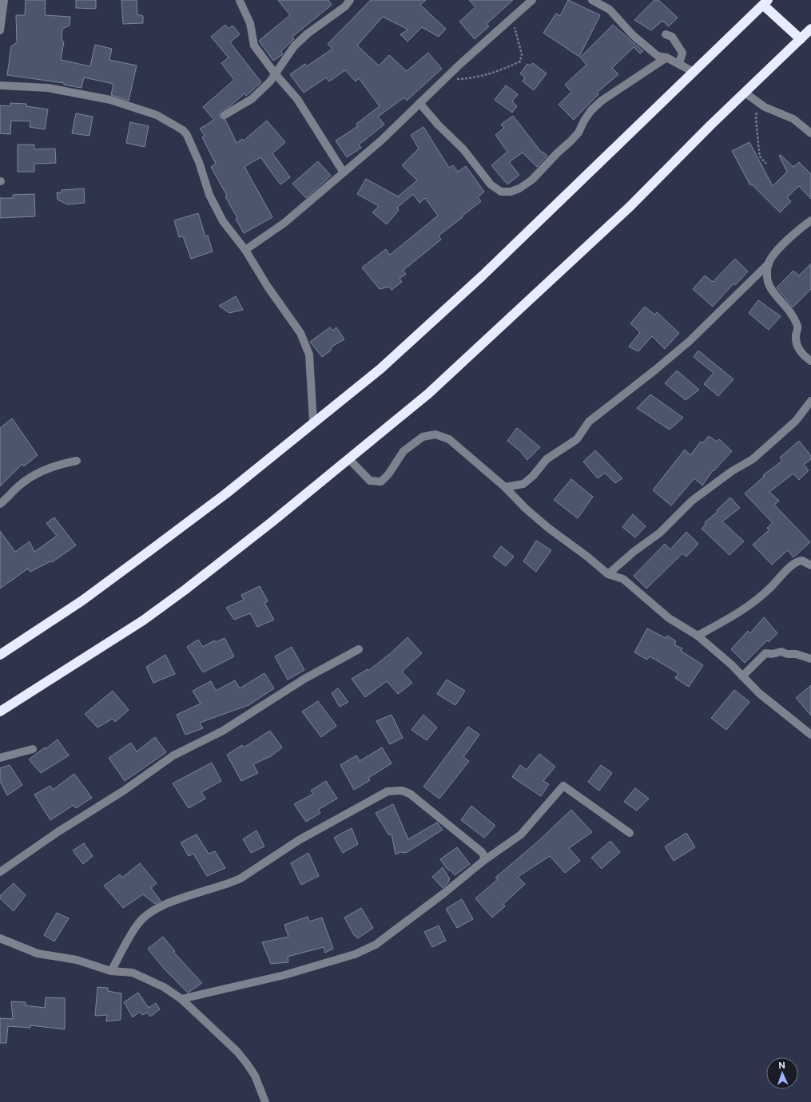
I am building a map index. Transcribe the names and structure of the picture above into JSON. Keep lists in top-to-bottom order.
{
  "north": "top"
}
